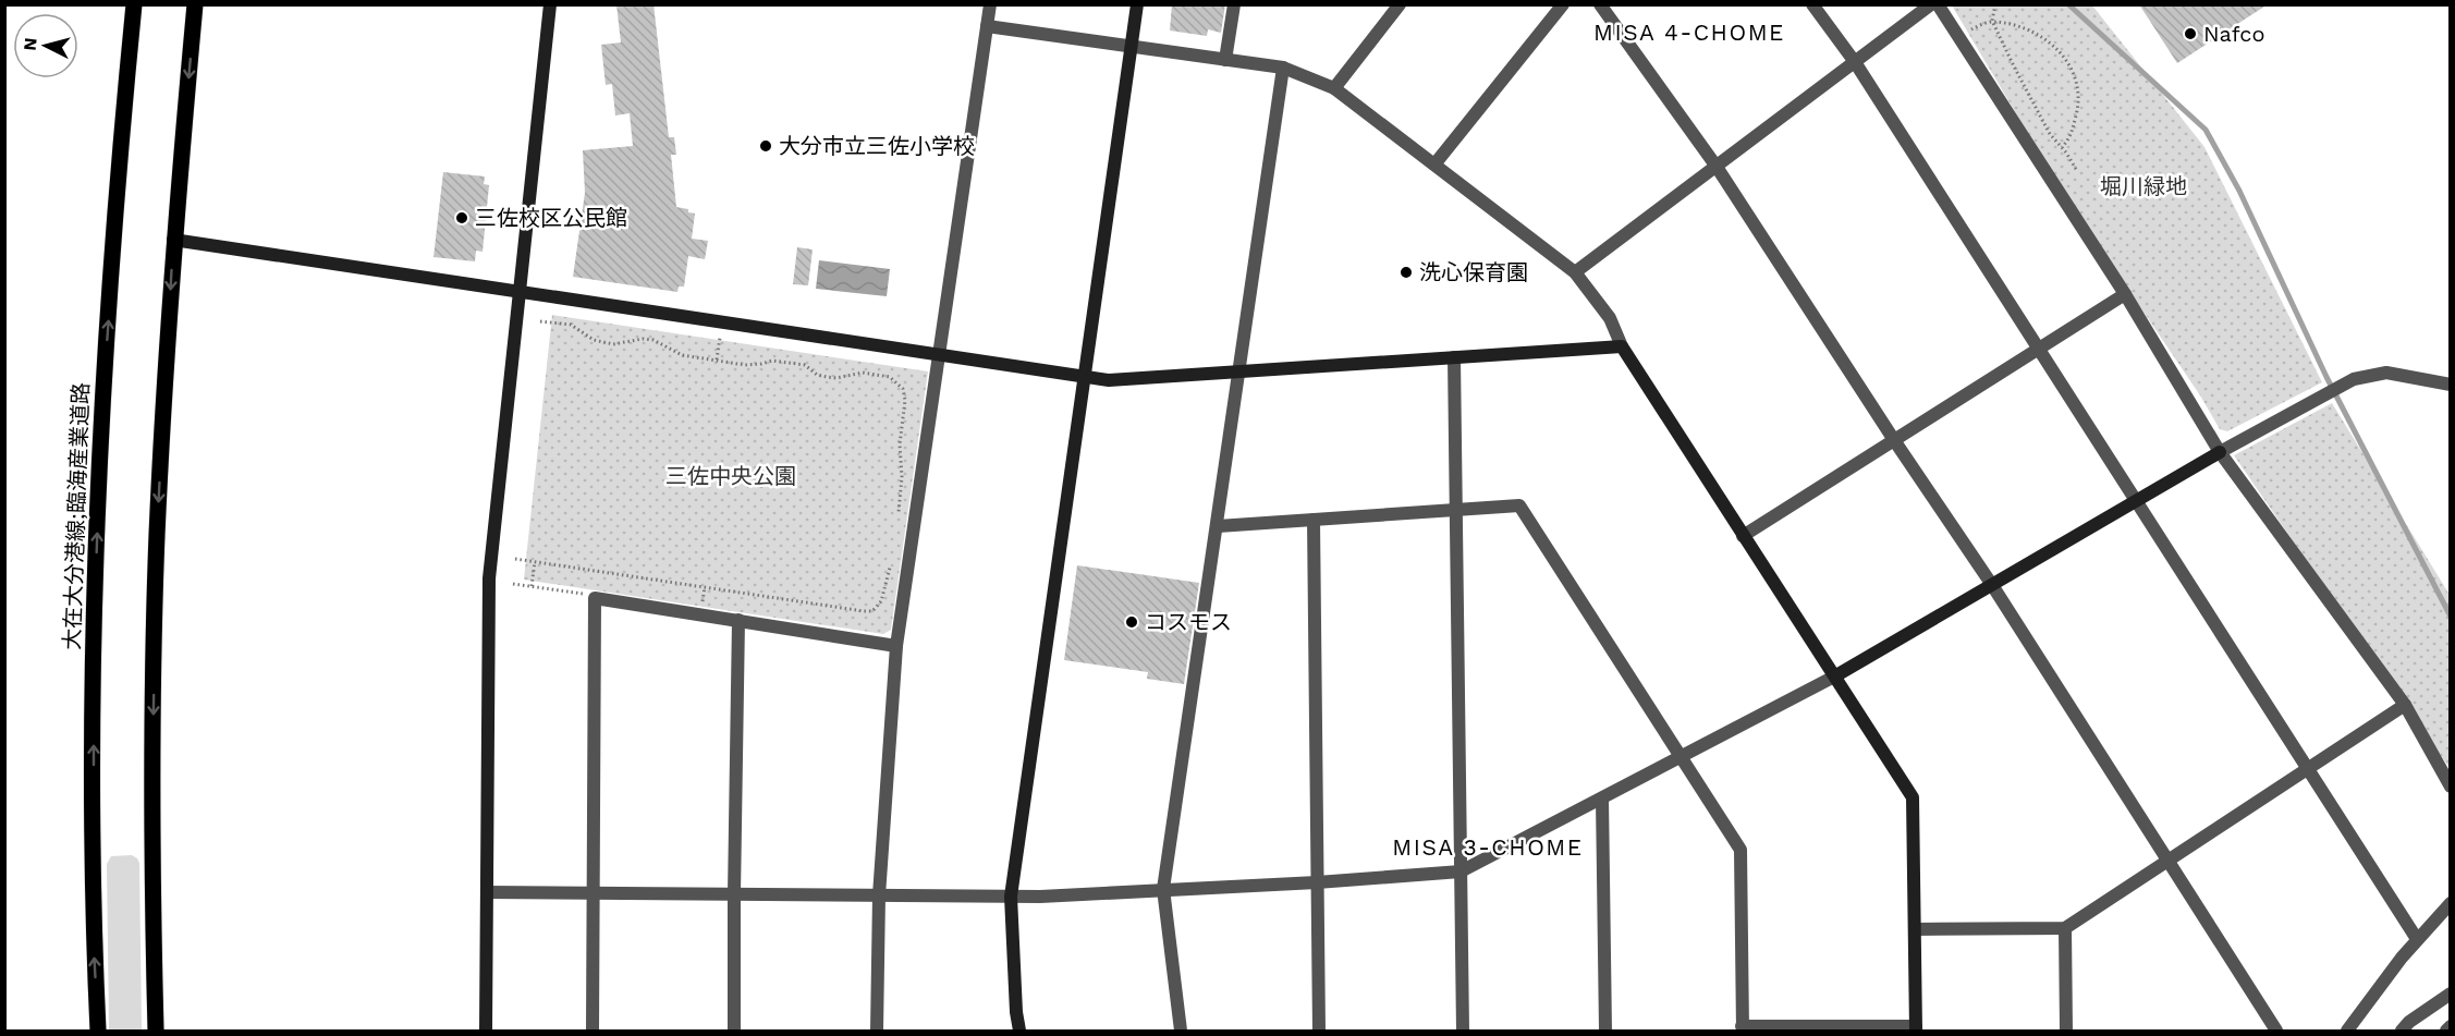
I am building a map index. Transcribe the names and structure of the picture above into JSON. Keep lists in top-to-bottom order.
{
  "streets": {
    "main road": ["大在大分港線;臨海産業道路"]
  },
  "districts": ["MISA 4-CHOME", "MISA 3-CHOME"],
  "parks": ["堀川緑地", "三佐中央公園"],
  "places": [
    "Nafco",
    "大分市立三佐小学校",
    "三佐校区公民館",
    "洗心保育園",
    "コスモス"
  ],
  "north": "left"
}
